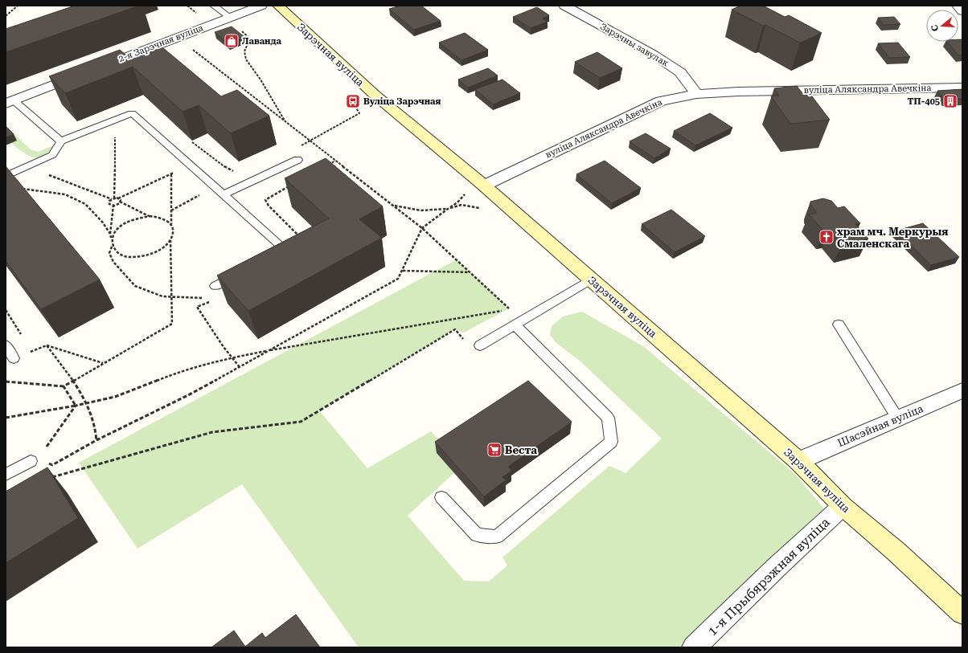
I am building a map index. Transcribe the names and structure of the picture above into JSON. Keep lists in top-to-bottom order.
{
  "streets": {
    "street": [
      "2-я Зарэчная вуліца",
      "Зарэчны завулак",
      "Зарэчная вуліца",
      "вуліца Аляксандра Авечкіна",
      "Шасэйная вуліца",
      "1-я Прыбярэжная вуліца"
    ]
  },
  "crossings": [
    ["Зарэчны завулак", "вуліца Аляксандра Авечкіна"],
    ["Зарэчная вуліца", "вуліца Аляксандра Авечкіна"],
    ["Зарэчная вуліца", "Шасэйная вуліца"],
    ["Зарэчная вуліца", "1-я Прыбярэжная вуліца"]
  ],
  "places": {
    "shop": ["Лаванда"],
    "bus stop": ["Вуліца Зарэчная"],
    "building": ["ТП-405"],
    "church": ["храм мч. Меркурыя Смаленскага"],
    "supermarket": ["Веста"]
  },
  "north": "left"
}
